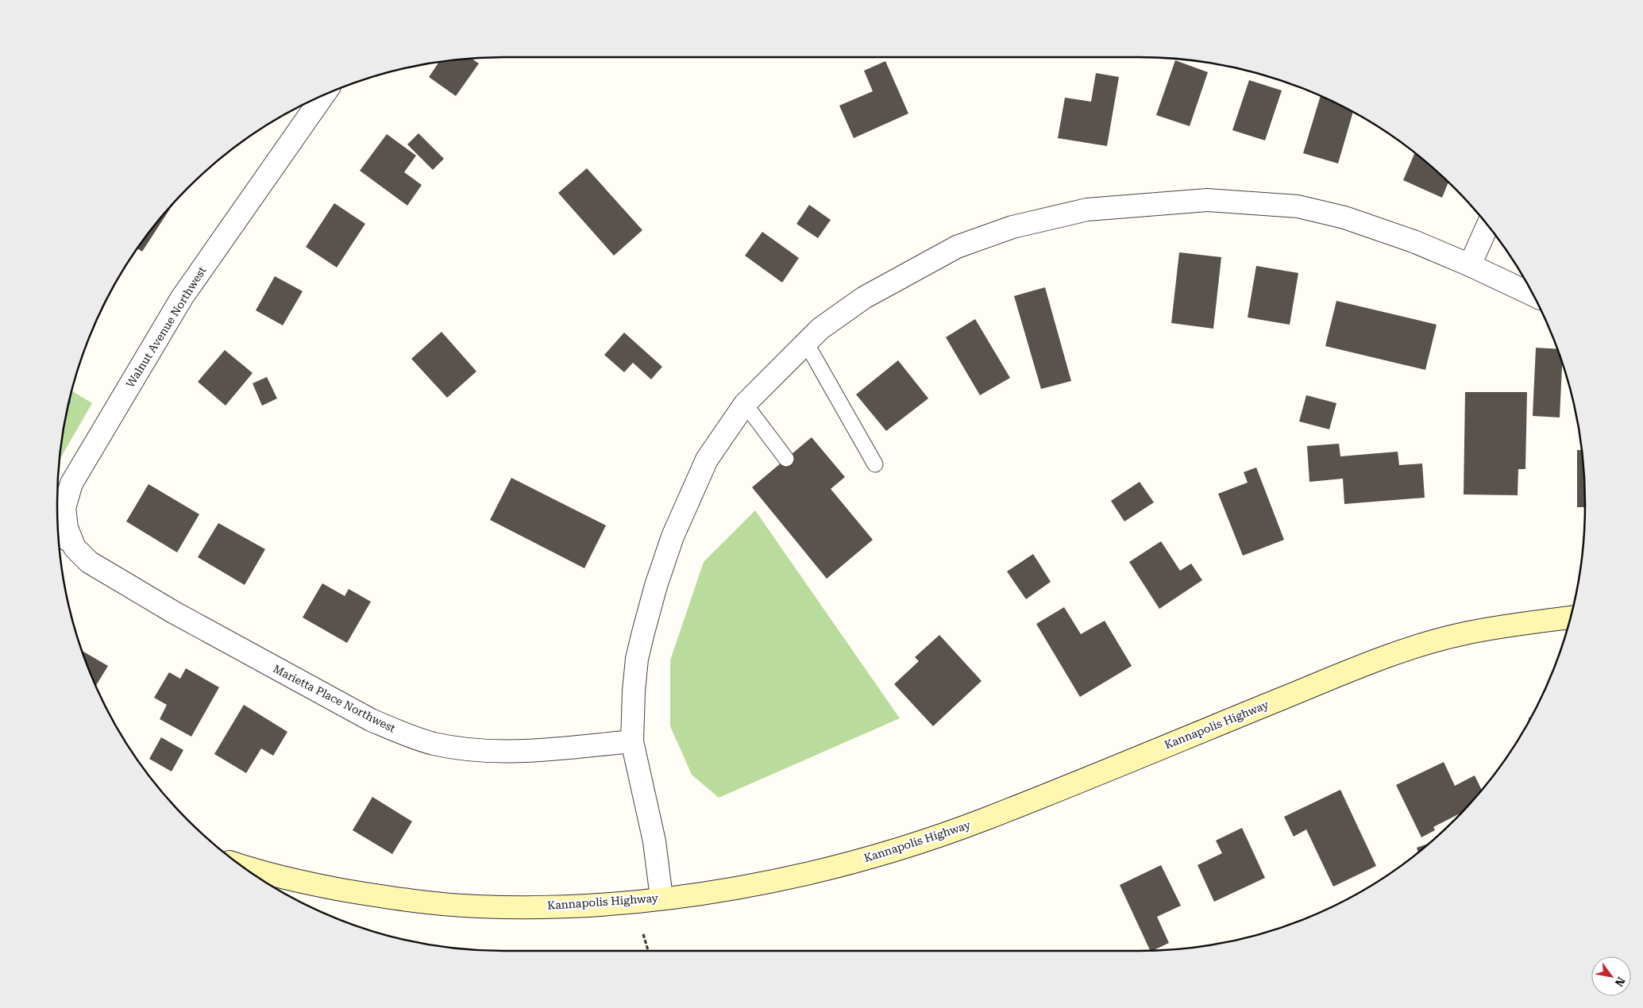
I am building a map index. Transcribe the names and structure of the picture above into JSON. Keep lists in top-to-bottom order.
{
  "streets": {
    "main road": ["Kannapolis Highway"],
    "street": ["Walnut Avenue Northwest", "Marietta Place Northwest"]
  },
  "crossings": [
    ["Walnut Avenue Northwest", "Marietta Place Northwest"]
  ],
  "north": "bottom right"
}
